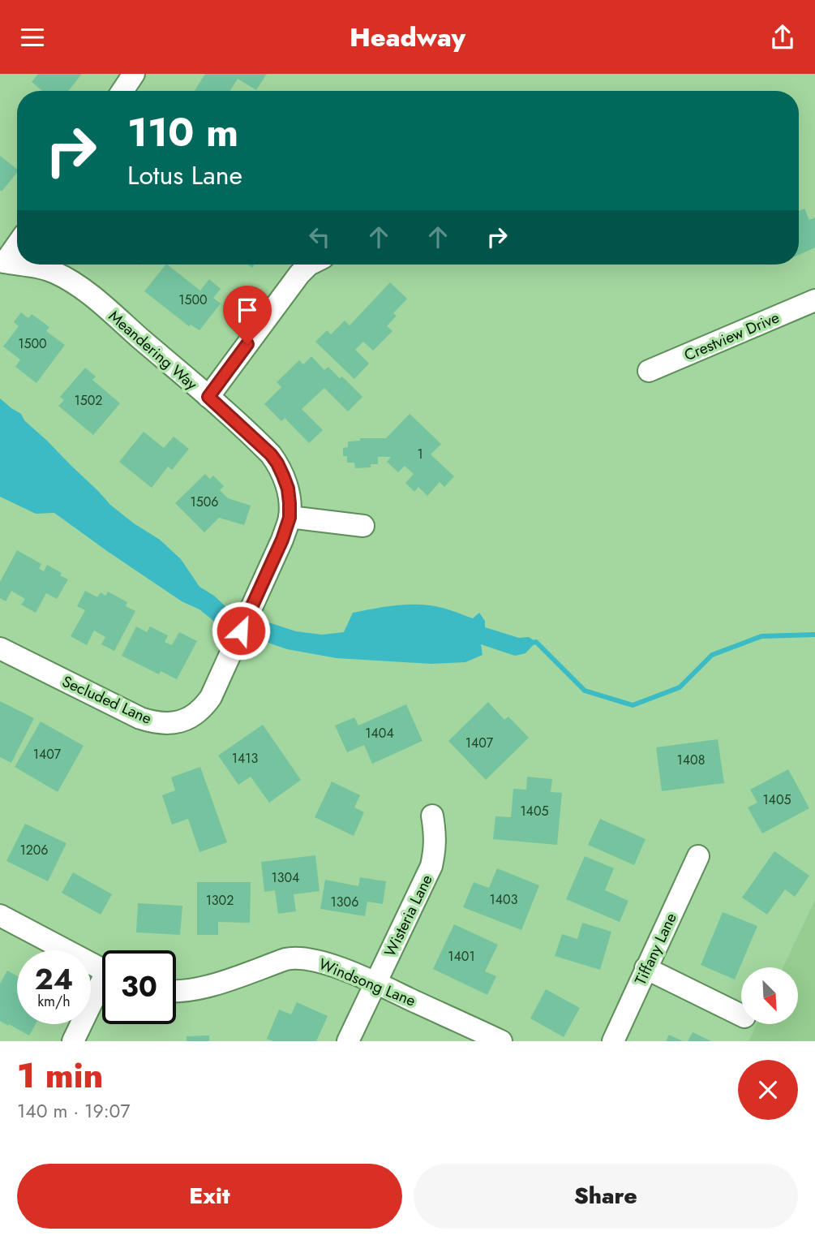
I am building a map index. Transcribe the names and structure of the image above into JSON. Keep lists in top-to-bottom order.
{
  "streets": {
    "street": [
      "Crestview Drive",
      "Meandering Way",
      "Secluded Lane",
      "Wisteria Lane",
      "Tiffany Lane",
      "Windsong Lane"
    ]
  },
  "crossings": [
    ["Meandering Way", "Secluded Lane"],
    ["Wisteria Lane", "Windsong Lane"]
  ],
  "house_numbers": [
    "1500",
    "1500",
    "1502",
    "1",
    "1506",
    "1404",
    "1407",
    "1407",
    "1413",
    "1408",
    "1405",
    "1405",
    "1206",
    "1304",
    "1403",
    "1302",
    "1306",
    "1401"
  ],
  "north": "bottom right",
  "page": {
    "header": "Headway",
    "turn": ["110 m", "Lotus Lane"],
    "speed": "24 km/h",
    "limit": "30",
    "heading": ["1 min", "140 m · 19:07"],
    "buttons": ["Exit", "Share"]
  }
}
